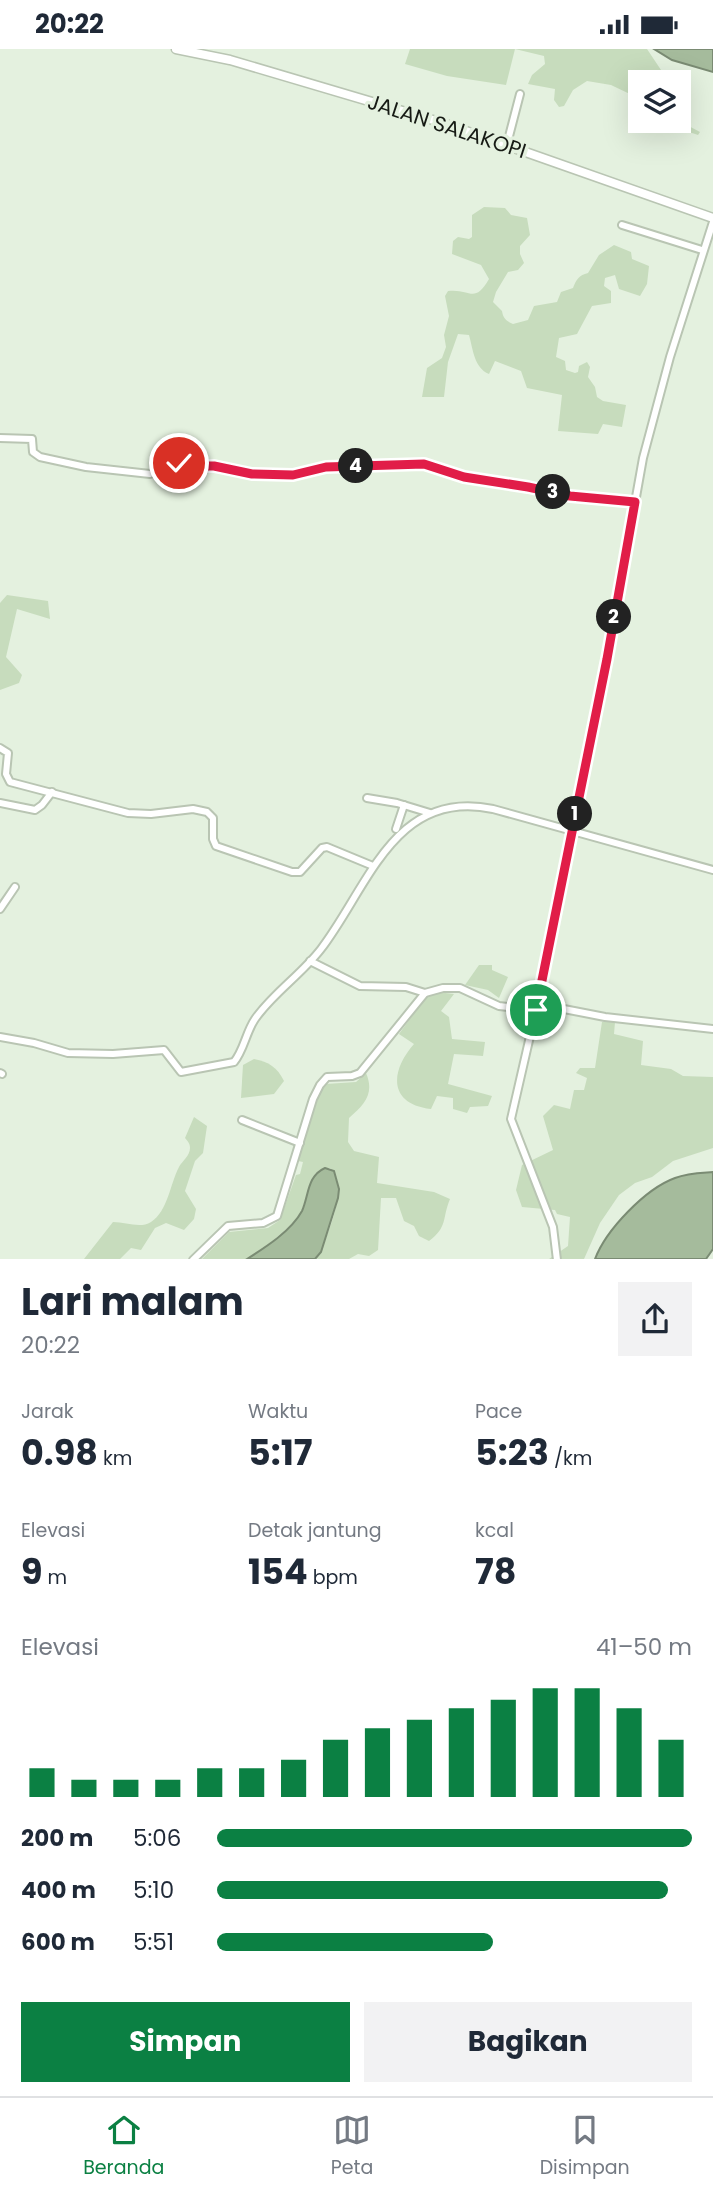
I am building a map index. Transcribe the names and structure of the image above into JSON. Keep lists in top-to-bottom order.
{
  "streets": {
    "street": ["JALAN SALAKOPI"]
  },
  "page": {
    "status": "20:22",
    "pins": [
      "4",
      "3",
      "2",
      "1"
    ],
    "heading": ["Lari malam", "20:22"],
    "stats": [
      ["Jarak", "0.98 km"],
      ["Waktu", "5:17"],
      ["Pace", "5:23 /km"],
      ["Elevasi", "9 m"],
      ["Detak jantung", "154 bpm"],
      ["kcal", "78"]
    ],
    "chart": ["Elevasi", "41–50 m"],
    "list": [
      {
        "name": "200 m",
        "note": "5:06"
      },
      {
        "name": "400 m",
        "note": "5:10"
      },
      {
        "name": "600 m",
        "note": "5:51"
      }
    ],
    "buttons": ["Simpan", "Bagikan"],
    "tabs": ["Beranda", "Peta", "Disimpan"]
  }
}
